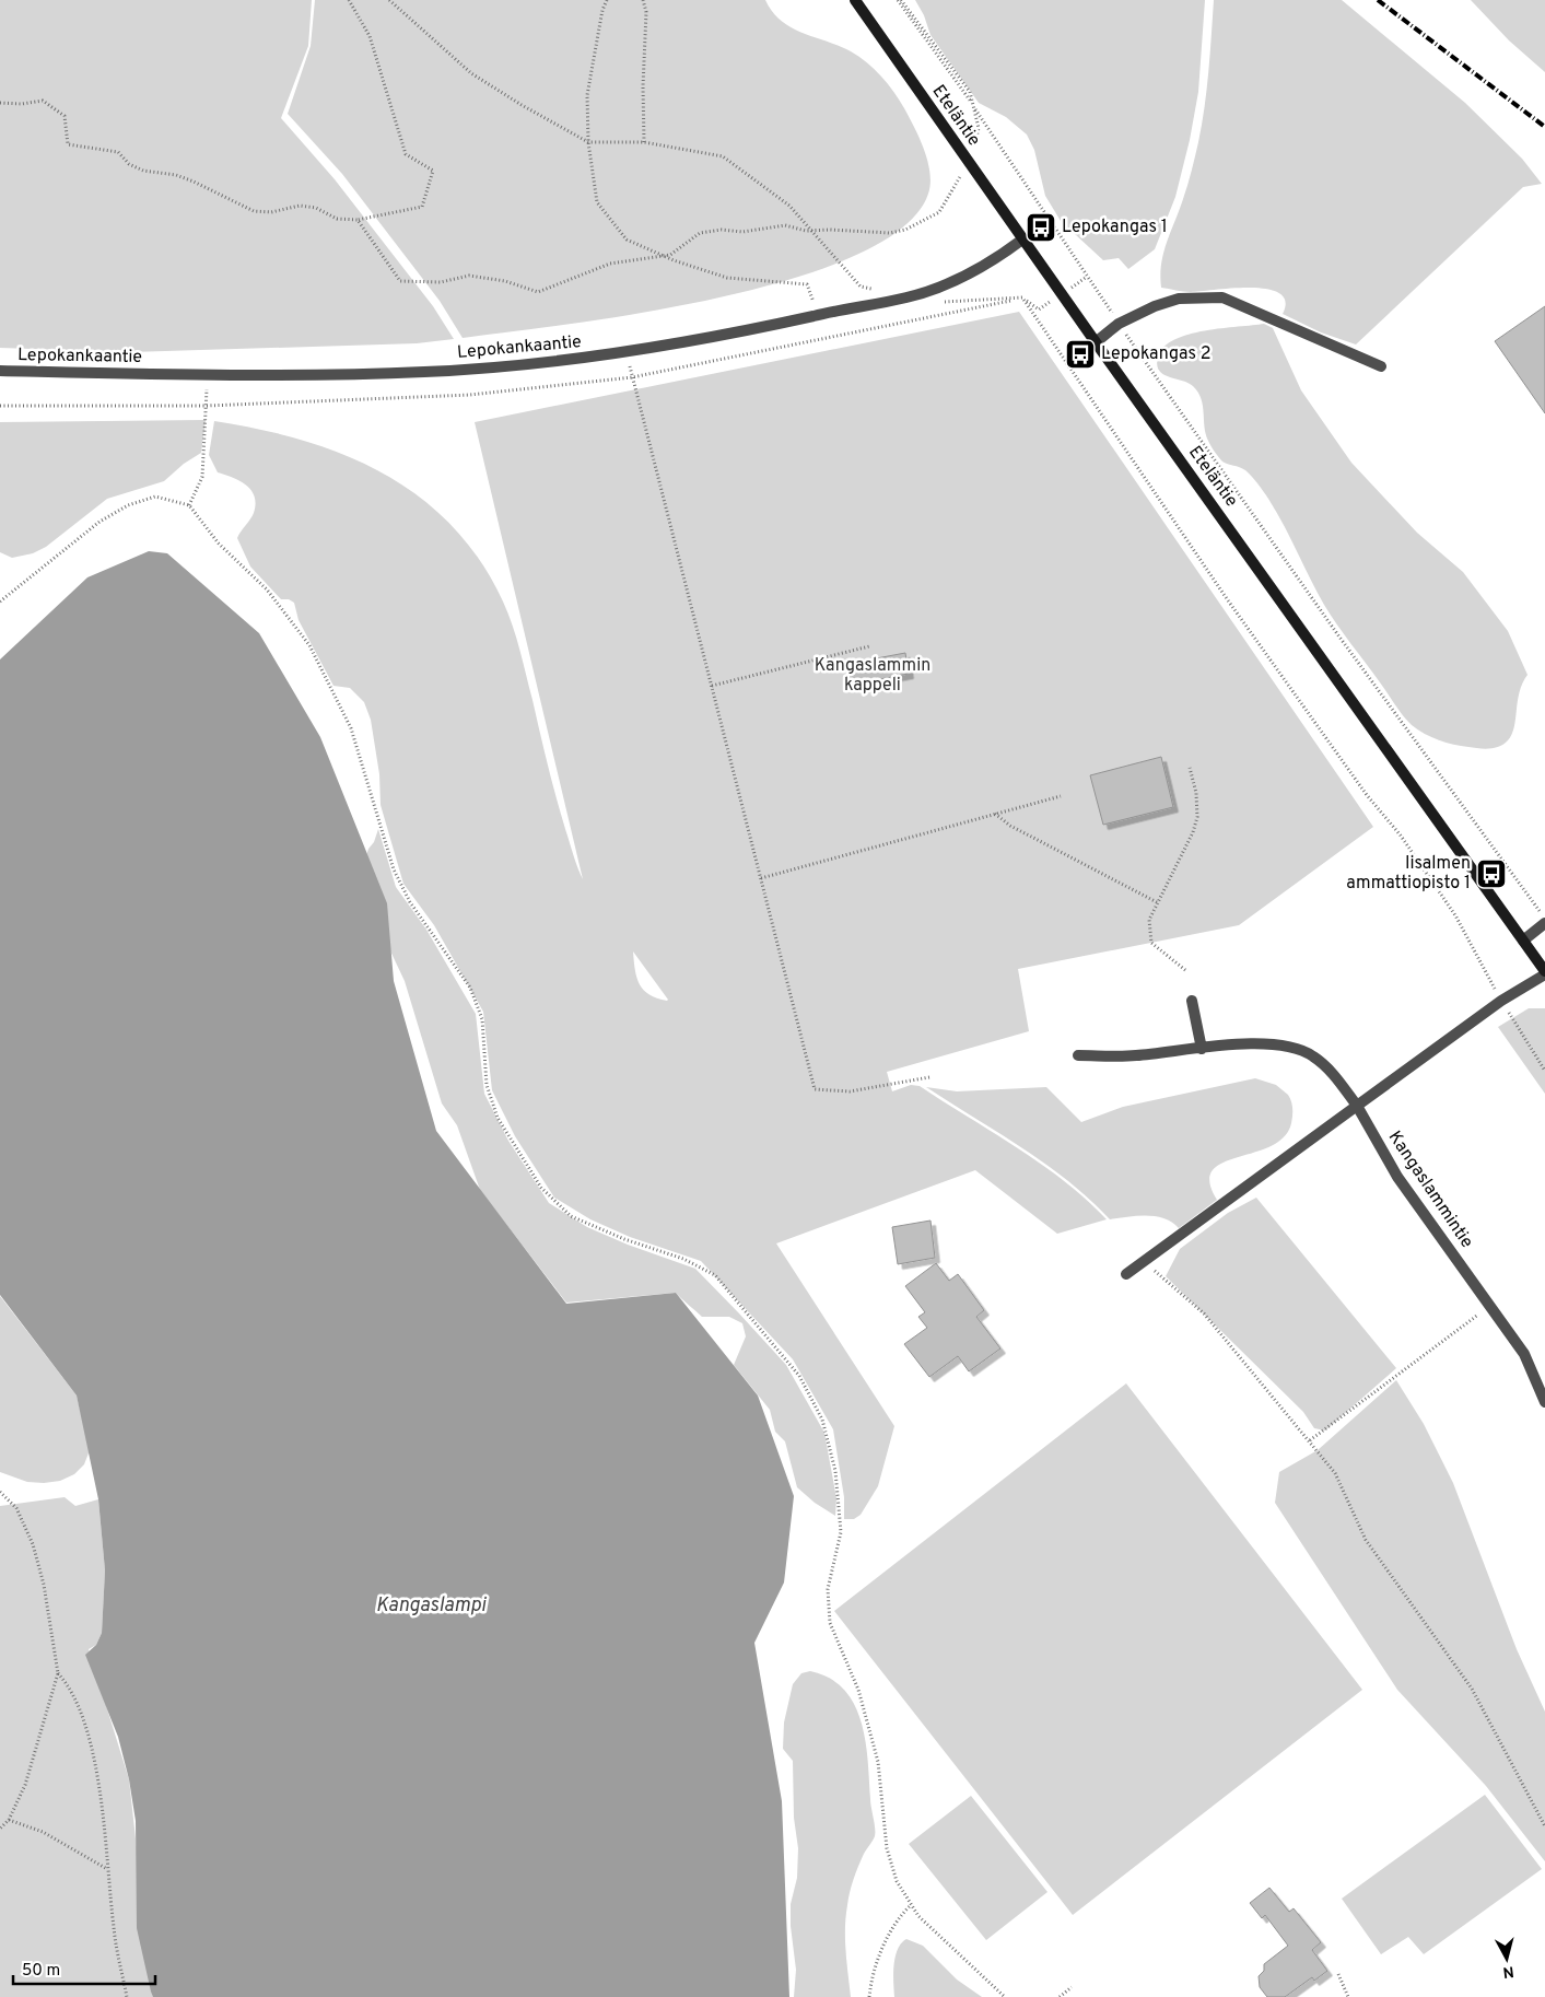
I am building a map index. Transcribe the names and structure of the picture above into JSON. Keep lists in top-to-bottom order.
{
  "streets": {
    "street": ["Eteläntie", "Lepokankaantie", "Kangaslammintie"]
  },
  "crossings": [
    ["Eteläntie", "Lepokankaantie"]
  ],
  "water": ["Kangaslampi"],
  "parks": ["Kangaslammin kappeli"],
  "places": {
    "bus stop": ["Lepokangas 1", "Lepokangas 2", "Iisalmen ammattiopisto 1"]
  },
  "scale_bar": "50 m",
  "north": "bottom"
}
